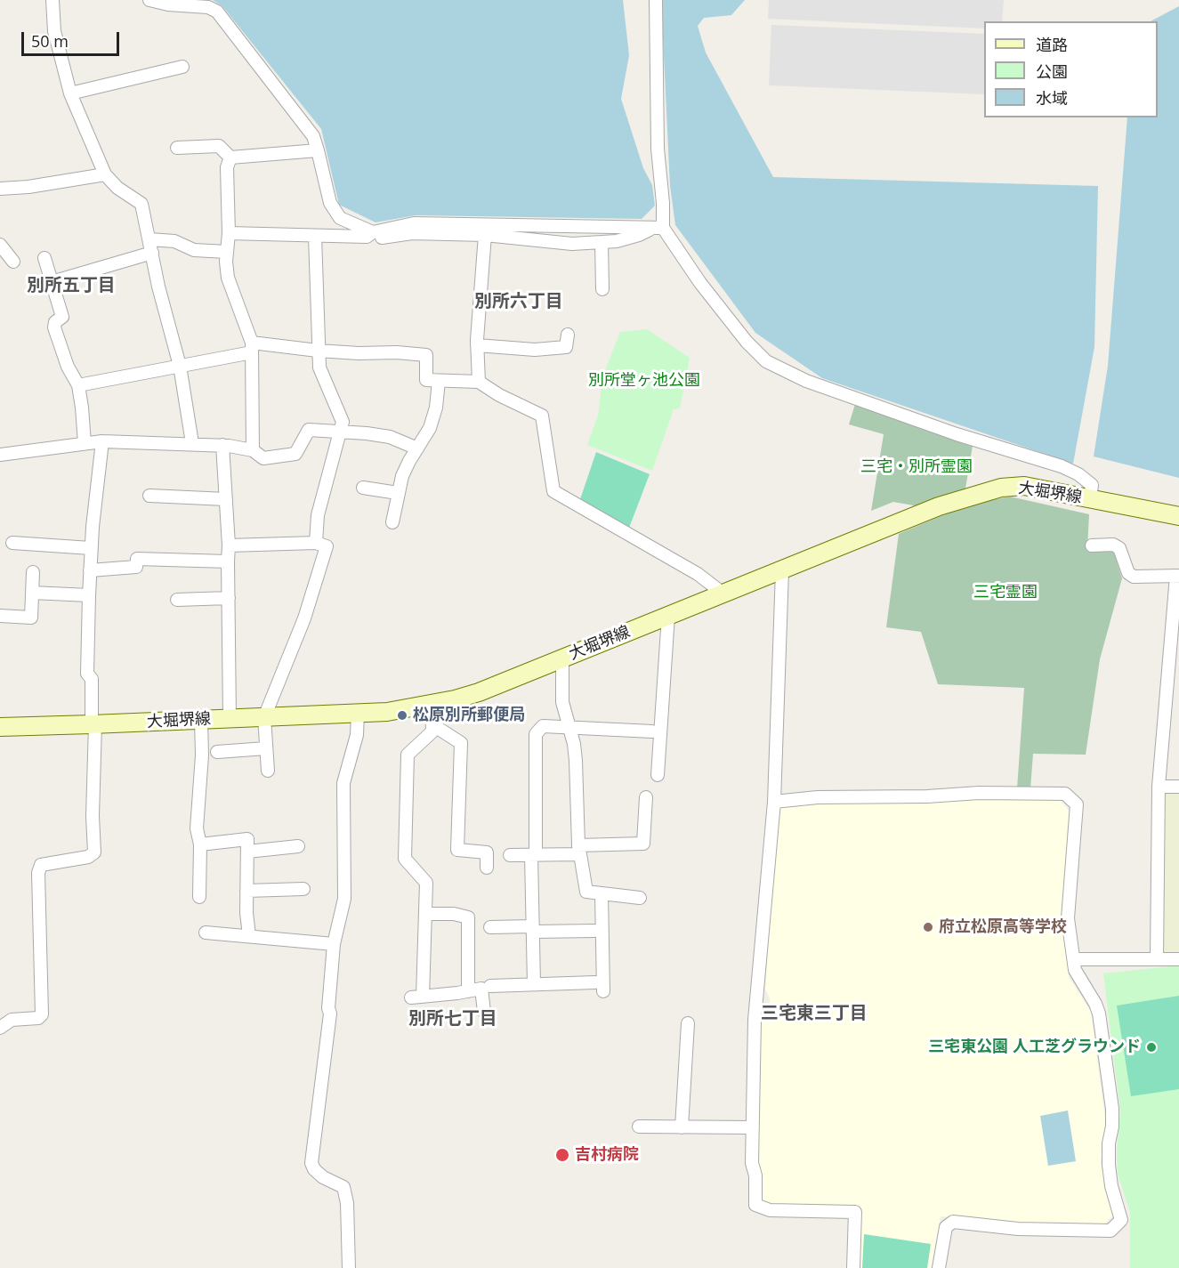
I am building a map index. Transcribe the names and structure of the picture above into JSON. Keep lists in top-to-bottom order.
{
  "streets": {
    "main road": ["大堀堺線"]
  },
  "districts": [
    "別所五丁目",
    "別所六丁目",
    "三宅東三丁目",
    "別所七丁目"
  ],
  "parks": ["別所堂ヶ池公園", "三宅・別所霊園", "三宅霊園"],
  "places": [
    "松原別所郵便局",
    "府立松原高等学校",
    "三宅東公園 人工芝グラウンド",
    "吉村病院"
  ],
  "legend": ["道路", "公園", "水域"],
  "scale_bar": "50 m"
}
